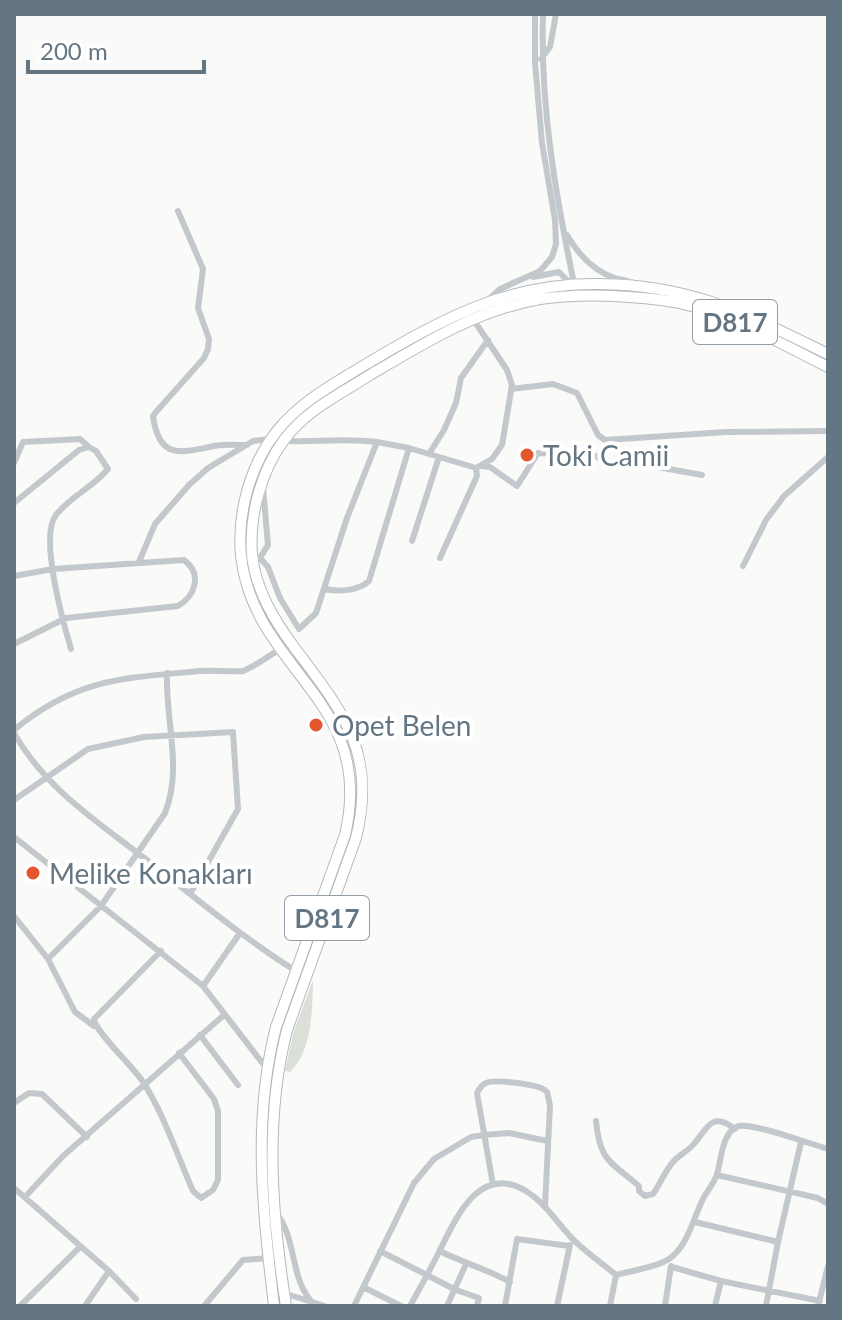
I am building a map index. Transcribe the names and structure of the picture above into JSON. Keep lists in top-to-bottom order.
{
  "streets": {
    "highway": ["D817"]
  },
  "places": ["Toki Camii", "Opet Belen", "Melike Konakları"],
  "scale_bar": "200 m"
}
